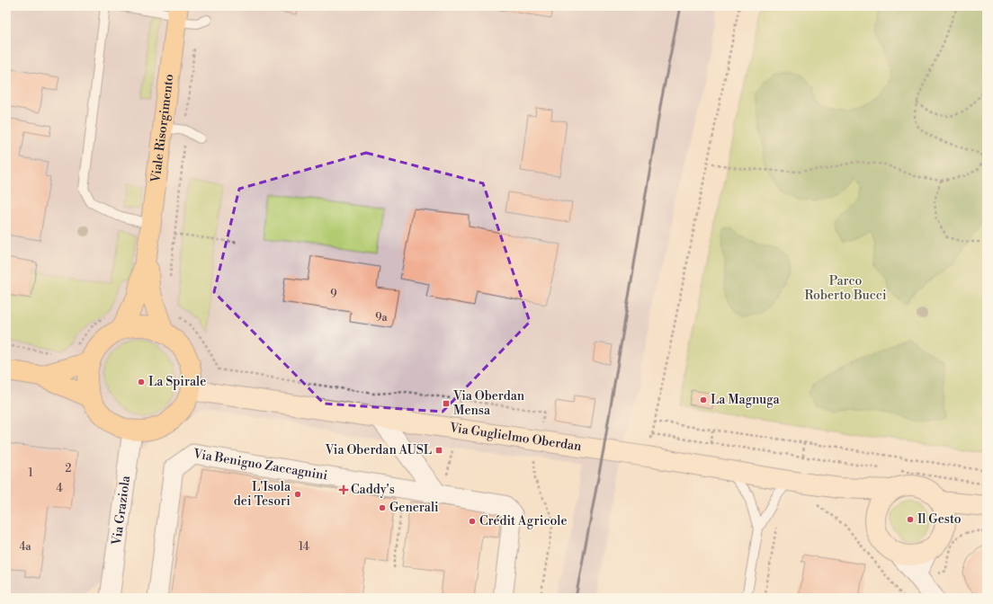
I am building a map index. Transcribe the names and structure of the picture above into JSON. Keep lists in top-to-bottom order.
{
  "streets": {
    "main road": ["Viale Risorgimento", "Via Guglielmo Oberdan"],
    "street": ["Via Benigno Zaccagnini", "Via Graziola"]
  },
  "crossings": [
    ["Viale Risorgimento", "Via Guglielmo Oberdan"],
    ["Viale Risorgimento", "Via Graziola"],
    ["Via Guglielmo Oberdan", "Via Graziola"]
  ],
  "parks": ["Parco Roberto Bucci"],
  "places": {
    "other": [
      "La Spirale",
      "La Magnuga",
      "L'Isola dei Tesori",
      "Generali",
      "Il Gesto",
      "Crédit Agricole"
    ],
    "transit": ["Via Oberdan Mensa", "Via Oberdan AUSL"],
    "health": ["Caddy's"]
  },
  "house_numbers": [
    "9",
    "9a",
    "2",
    "1",
    "4",
    "4a",
    "14"
  ]
}
